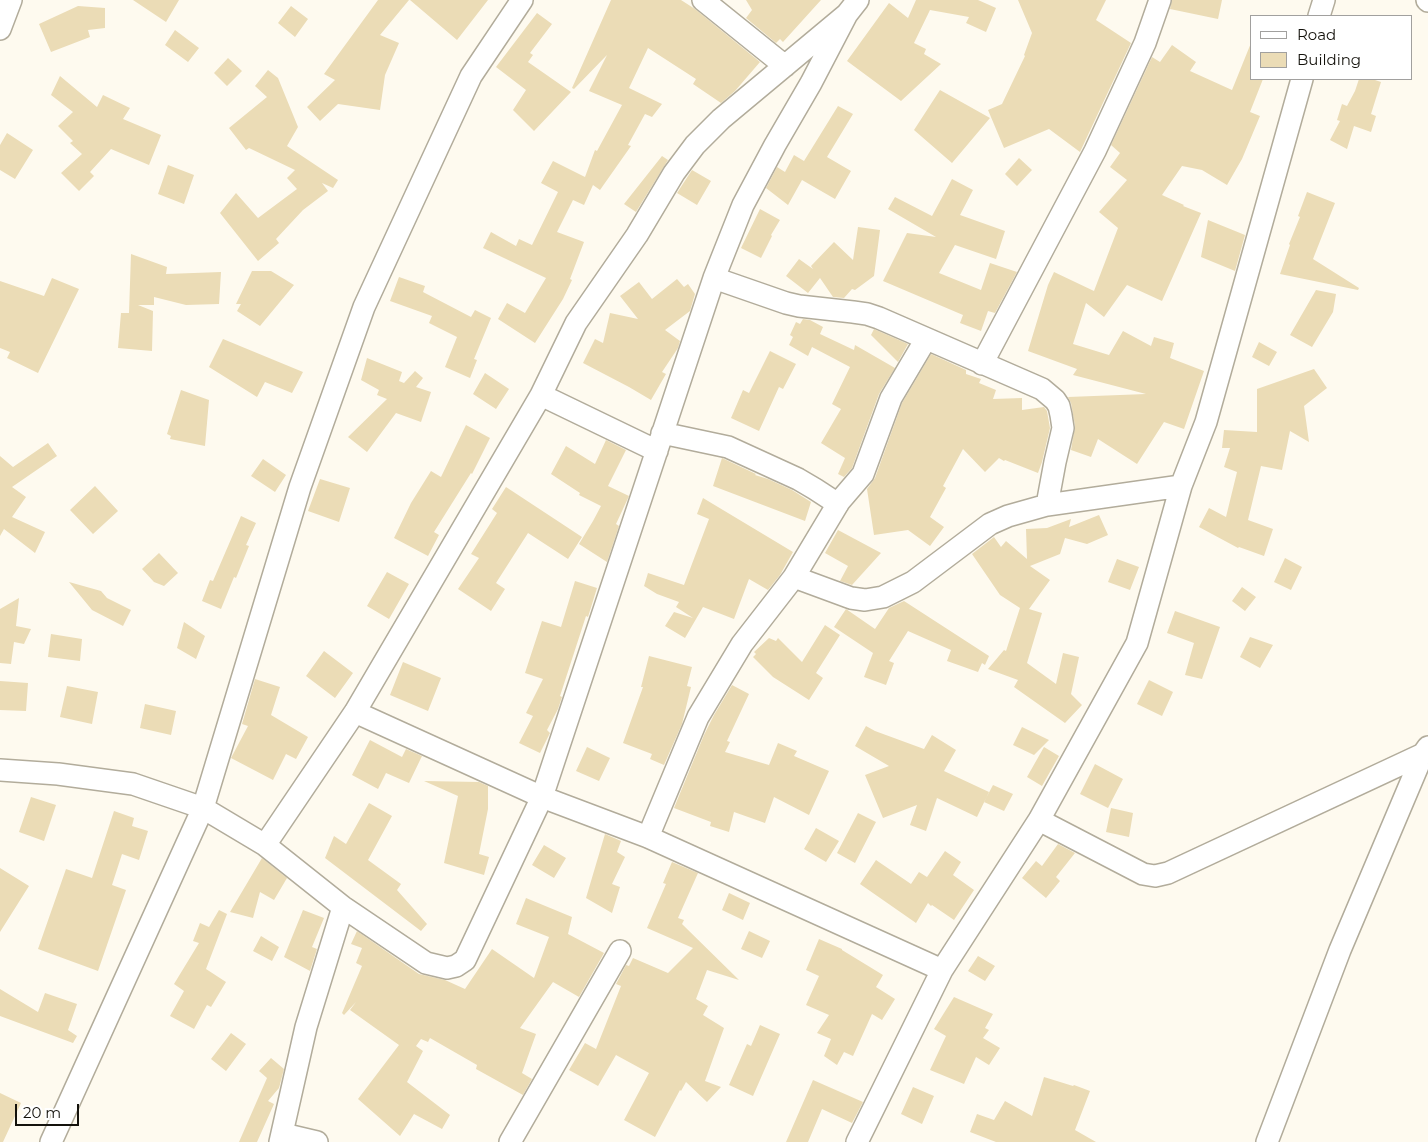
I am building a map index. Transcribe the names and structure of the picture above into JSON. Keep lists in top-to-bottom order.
{
  "legend": ["Road", "Building"],
  "scale_bar": "20 m"
}
